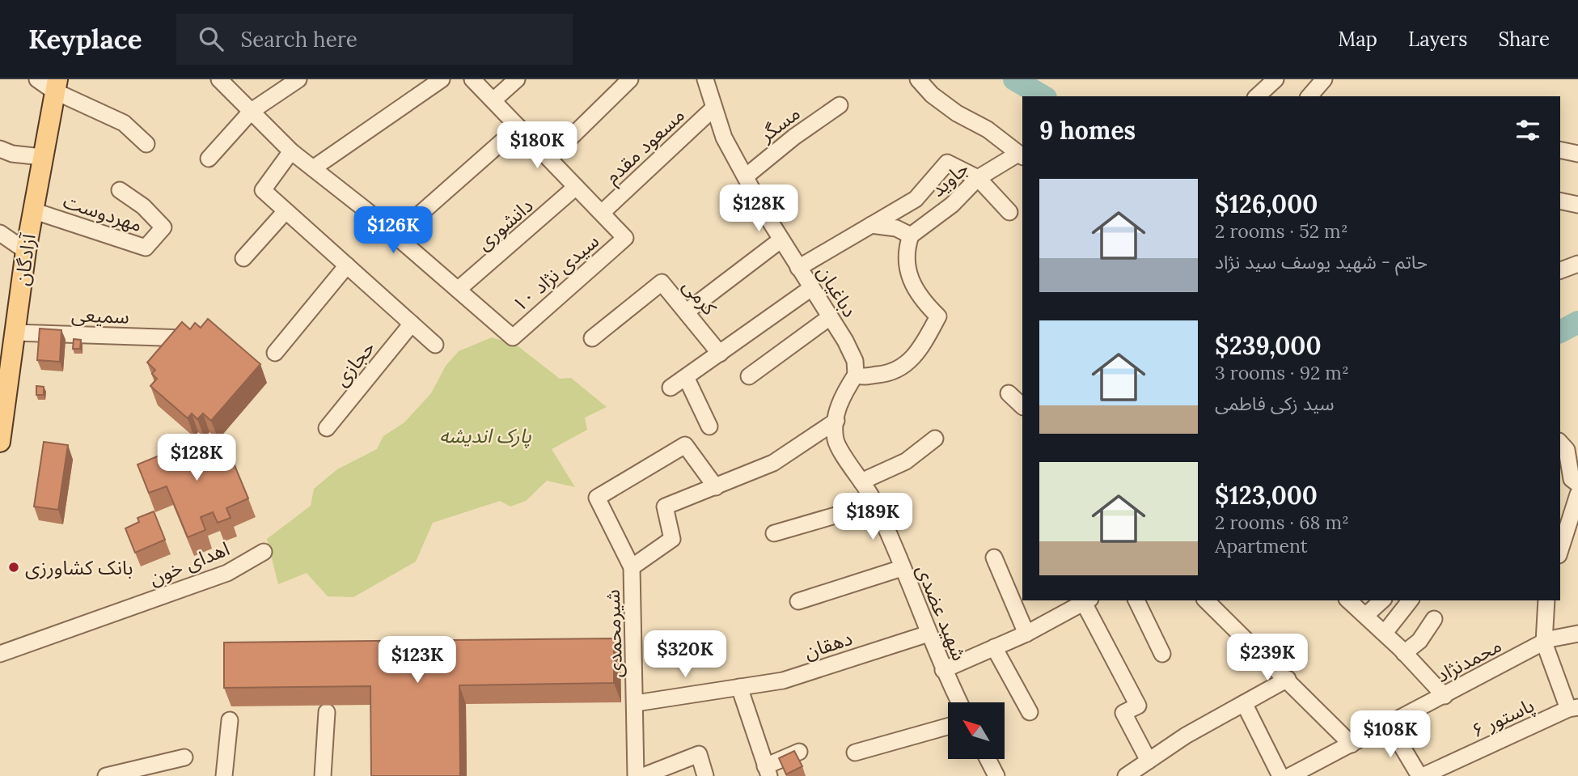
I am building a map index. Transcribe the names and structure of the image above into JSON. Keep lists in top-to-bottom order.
{
  "streets": {
    "main road": ["آزادگان"],
    "street": [
      "مسگر",
      "مسعود مقدم",
      "جاوید",
      "مهردوست",
      "دانشوری",
      "سیدی نژاد ۱۰",
      "دباغیان",
      "کرمی",
      "سمیعی",
      "حجازی",
      "اهدای خون",
      "شهید عضدی",
      "شیرمحمدی",
      "دهقان",
      "محمدنژاد",
      "پاستور ۶"
    ]
  },
  "crossings": [
    ["مسگر", "دباغیان"],
    ["مسعود مقدم", "سیدی نژاد ۱۰"],
    ["مسعود مقدم", "دباغیان"],
    ["مهردوست", "آزادگان"],
    ["دانشوری", "سیدی نژاد ۱۰"],
    ["آزادگان", "سمیعی"],
    ["دباغیان", "شهید عضدی"],
    ["شهید عضدی", "دهقان"],
    ["شیرمحمدی", "دهقان"]
  ],
  "parks": ["پارک اندیشه"],
  "places": ["بانک کشاورزی"],
  "north": "top left",
  "page": {
    "header": "Keyplace",
    "search": "Search here",
    "nav": ["Map", "Layers", "Share"],
    "heading": "9 homes",
    "price": [
      "$180K",
      "$128K",
      "$126K",
      "$128K",
      "$189K",
      "$320K",
      "$239K",
      "$123K",
      "$108K"
    ],
    "list": [
      {
        "name": "$126,000",
        "note": "2 rooms · 52 m² · حاتم - شهید یوسف سید نژاد"
      },
      {
        "name": "$239,000",
        "note": "3 rooms · 92 m² · سید زکی فاطمی"
      },
      {
        "name": "$123,000",
        "note": "2 rooms · 68 m² · Apartment"
      }
    ]
  }
}
